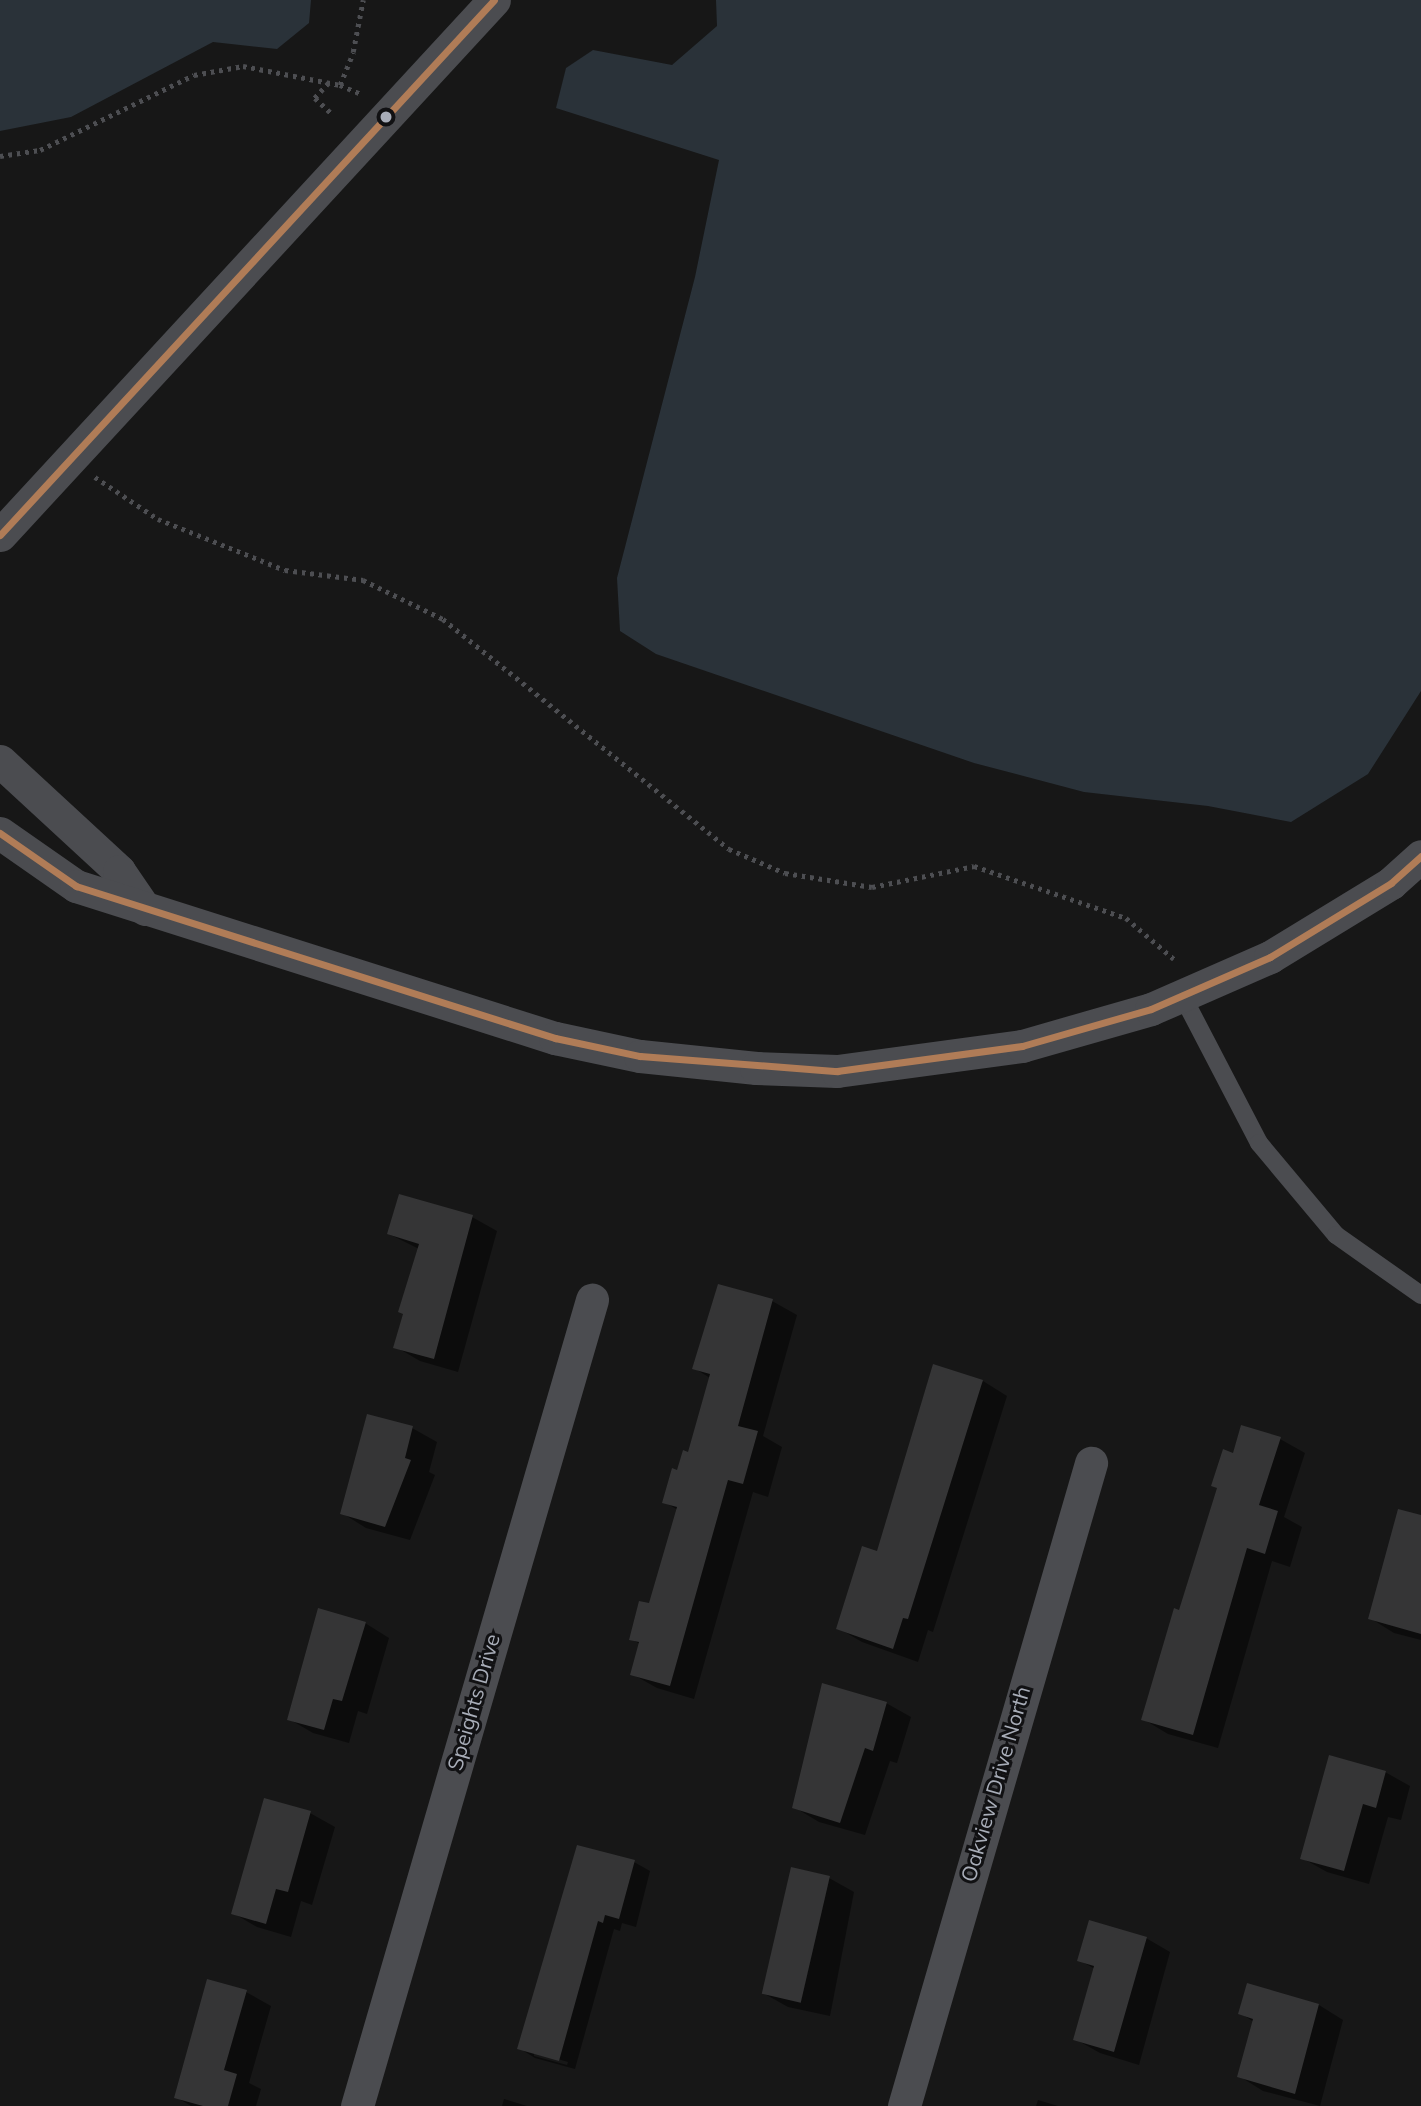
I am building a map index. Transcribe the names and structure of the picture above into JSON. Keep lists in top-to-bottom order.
{
  "streets": {
    "street": ["Speights Drive", "Oakview Drive North"]
  }
}
